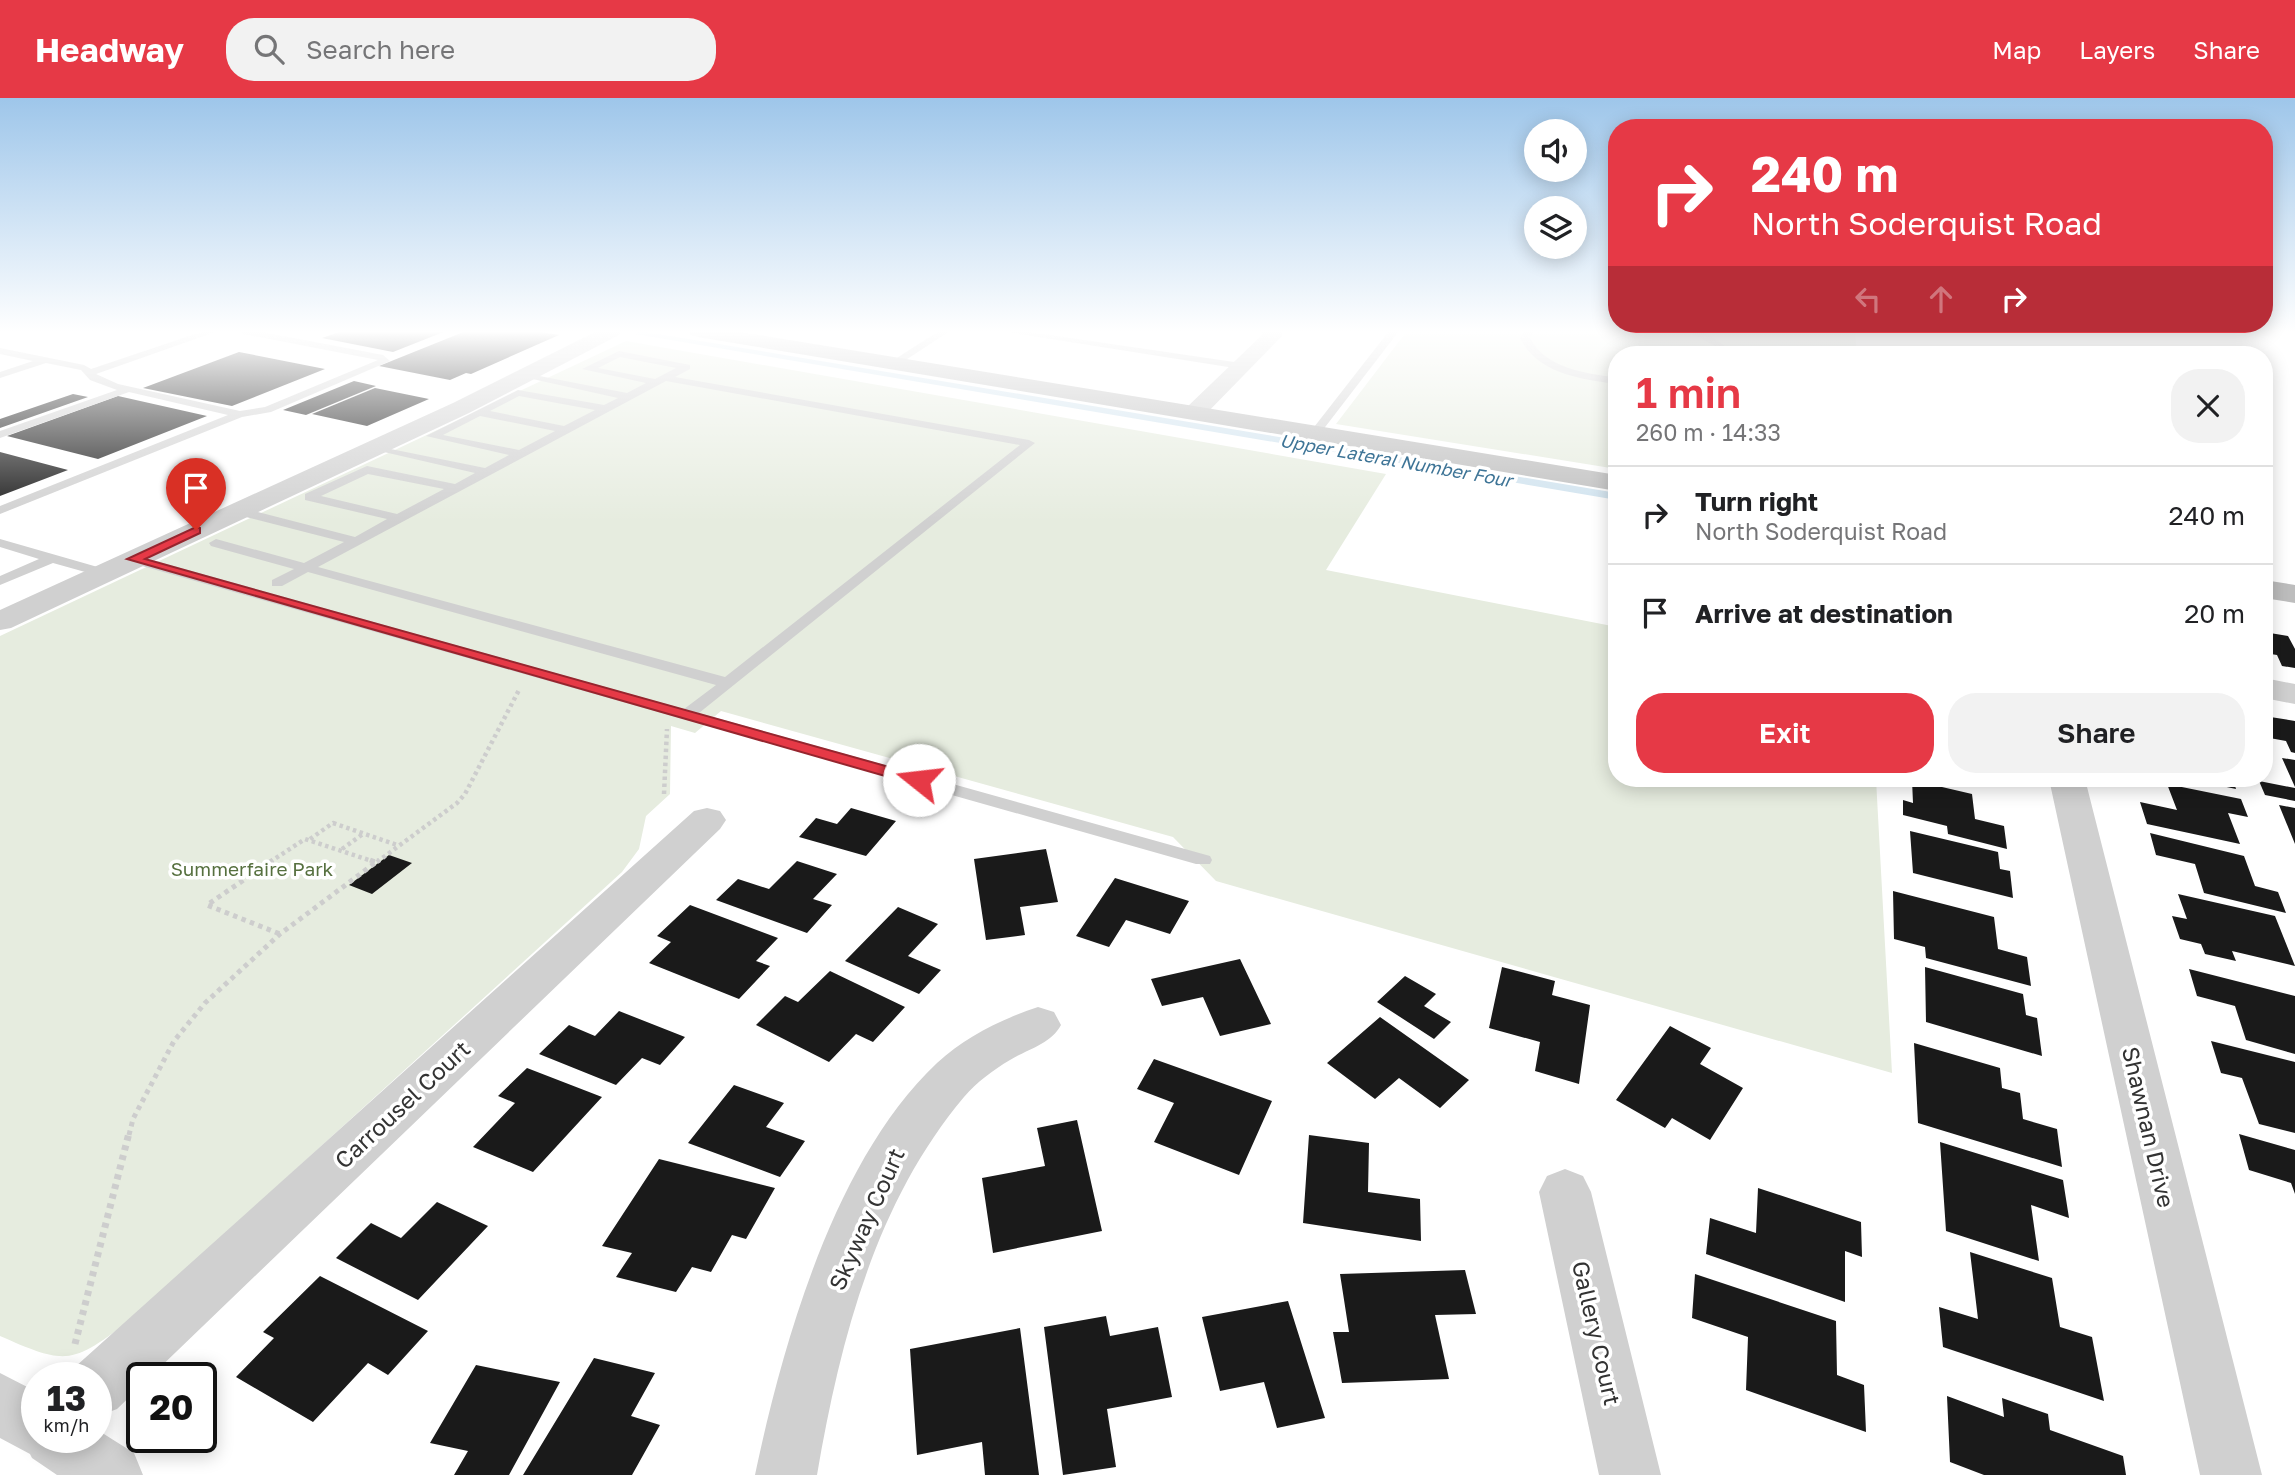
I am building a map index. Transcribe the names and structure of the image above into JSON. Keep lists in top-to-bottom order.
{
  "streets": {
    "street": [
      "Carrousel Court",
      "Shawnan Drive",
      "Skyway Court",
      "Gallery Court"
    ]
  },
  "water": ["Upper Lateral Number Four"],
  "parks": ["Summerfaire Park"],
  "page": {
    "header": "Headway",
    "search": "Search here",
    "nav": ["Map", "Layers", "Share"],
    "turn": ["240 m", "North Soderquist Road"],
    "heading": ["1 min", "260 m · 14:33"],
    "list": [
      {
        "name": "Turn right",
        "note": "North Soderquist Road",
        "value": "240 m"
      },
      {
        "name": "Arrive at destination",
        "value": "20 m"
      }
    ],
    "buttons": ["Exit", "Share"],
    "speed": "13 km/h",
    "limit": "20"
  }
}
